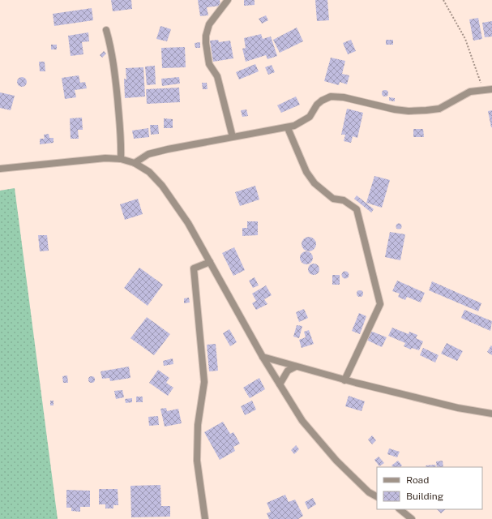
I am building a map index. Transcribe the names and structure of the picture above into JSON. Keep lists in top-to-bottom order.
{
  "legend": ["Road", "Building"]
}
